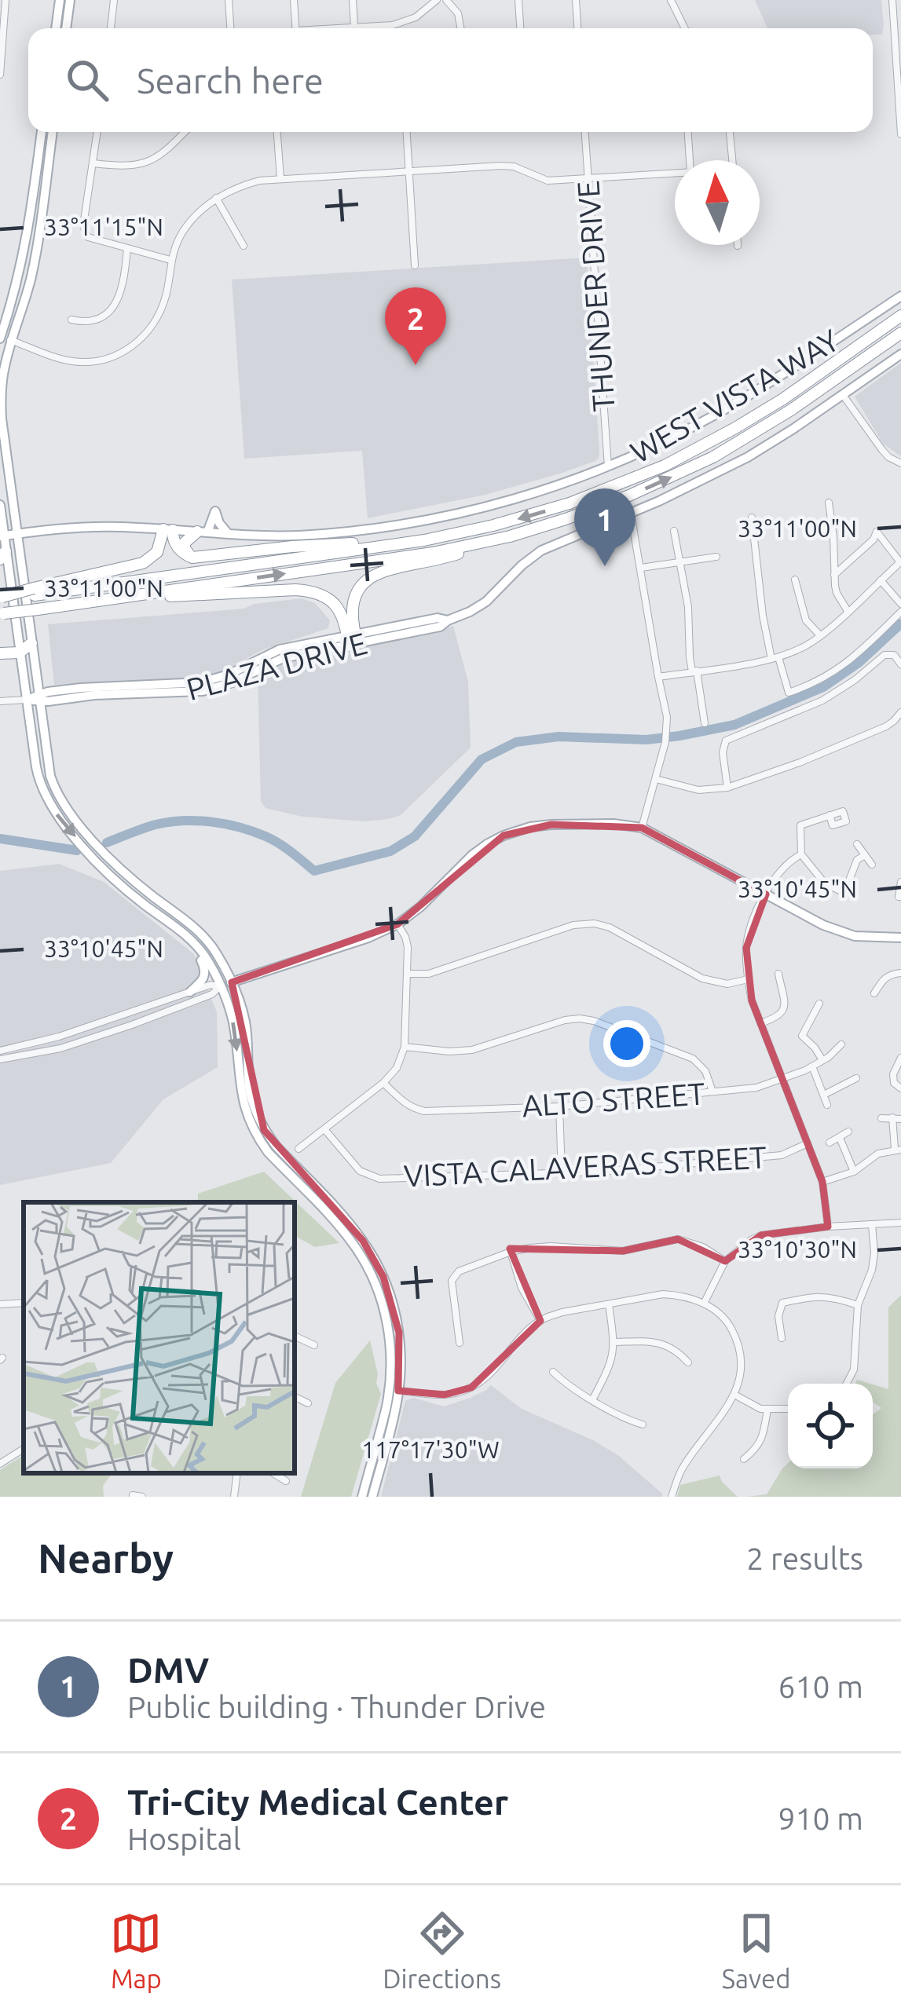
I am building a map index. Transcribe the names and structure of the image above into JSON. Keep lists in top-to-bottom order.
{
  "streets": {
    "main road": ["WEST VISTA WAY", "PLAZA DRIVE"],
    "street": ["THUNDER DRIVE", "ALTO STREET", "VISTA CALAVERAS STREET"]
  },
  "crossings": [
    ["THUNDER DRIVE", "WEST VISTA WAY"]
  ],
  "north": "top",
  "page": {
    "search": "Search here",
    "pins": ["2", "1"],
    "heading": ["Nearby", "2 results"],
    "list": [
      {
        "mark": "1",
        "name": "DMV",
        "note": "Public building · Thunder Drive",
        "value": "610 m"
      },
      {
        "mark": "2",
        "name": "Tri-City Medical Center",
        "note": "Hospital",
        "value": "910 m"
      }
    ],
    "nav": ["Map", "Directions", "Saved"]
  },
  "coordinates": [
    "33°11'15\"N",
    "33°11'00\"N",
    "33°10'45\"N",
    "33°10'30\"N",
    "117°17'30\"W"
  ]
}
